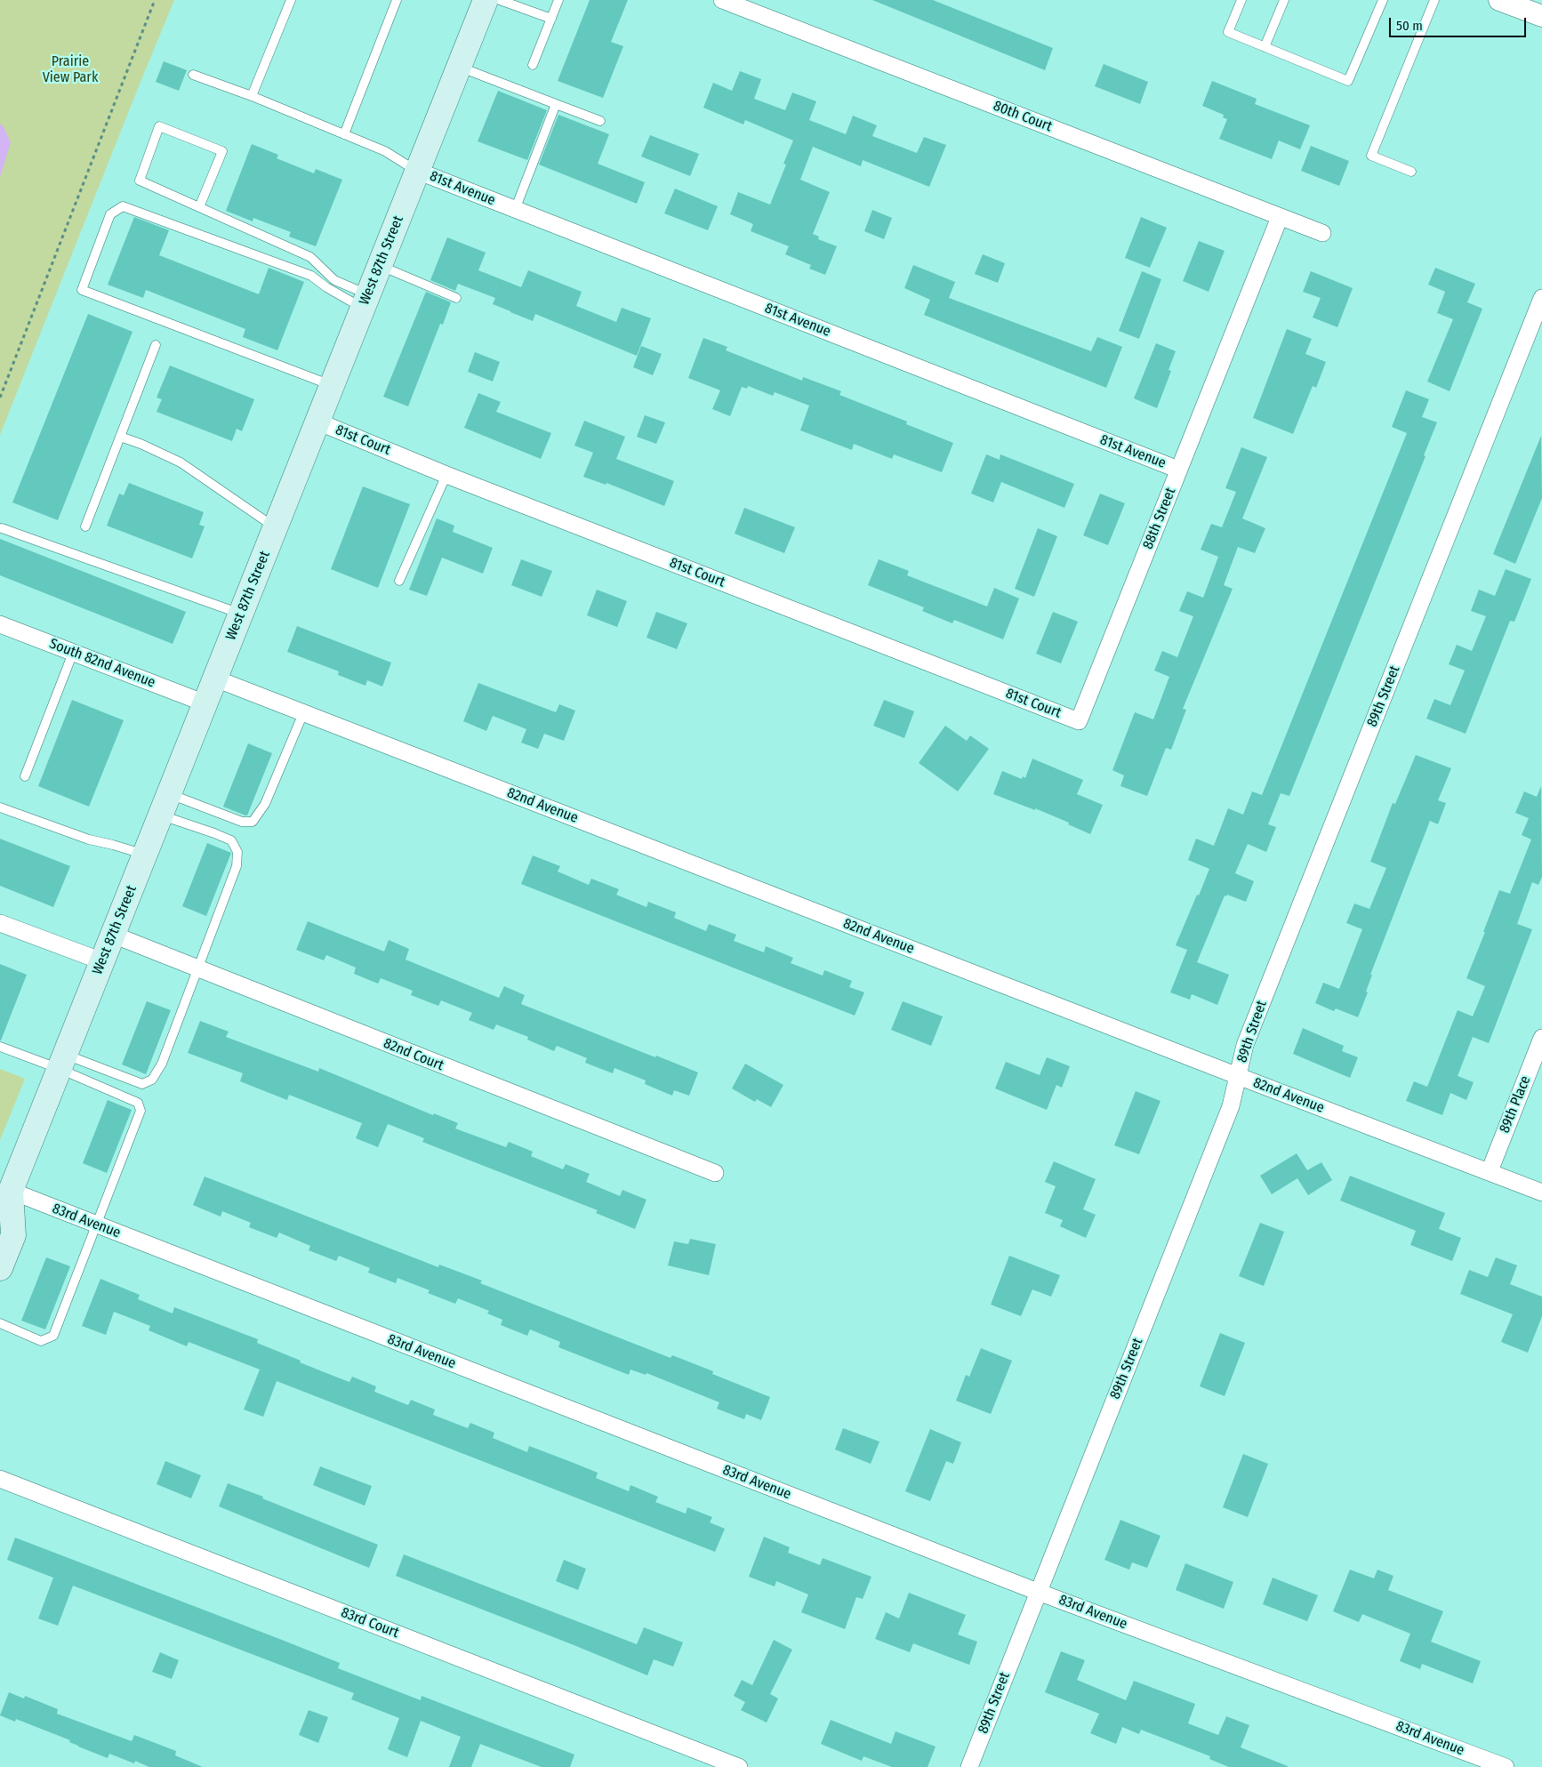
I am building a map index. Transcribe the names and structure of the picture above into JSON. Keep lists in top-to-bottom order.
{
  "streets": {
    "main road": ["West 87th Street"],
    "street": [
      "80th Court",
      "81st Avenue",
      "81st Court",
      "88th Street",
      "South 82nd Avenue",
      "89th Street",
      "82nd Avenue",
      "82nd Court",
      "89th Place",
      "83rd Avenue",
      "83rd Court"
    ]
  },
  "crossings": [
    ["80th Court", "88th Street"],
    ["81st Avenue", "West 87th Street"],
    ["81st Avenue", "88th Street"],
    ["West 87th Street", "81st Court"],
    ["West 87th Street", "South 82nd Avenue"],
    ["West 87th Street", "82nd Avenue"],
    ["West 87th Street", "82nd Court"],
    ["West 87th Street", "83rd Avenue"],
    ["81st Court", "88th Street"],
    ["89th Street", "82nd Avenue"],
    ["89th Street", "83rd Avenue"],
    ["82nd Avenue", "89th Place"]
  ],
  "parks": ["Prairie View Park"],
  "scale_bar": "50 m"
}
